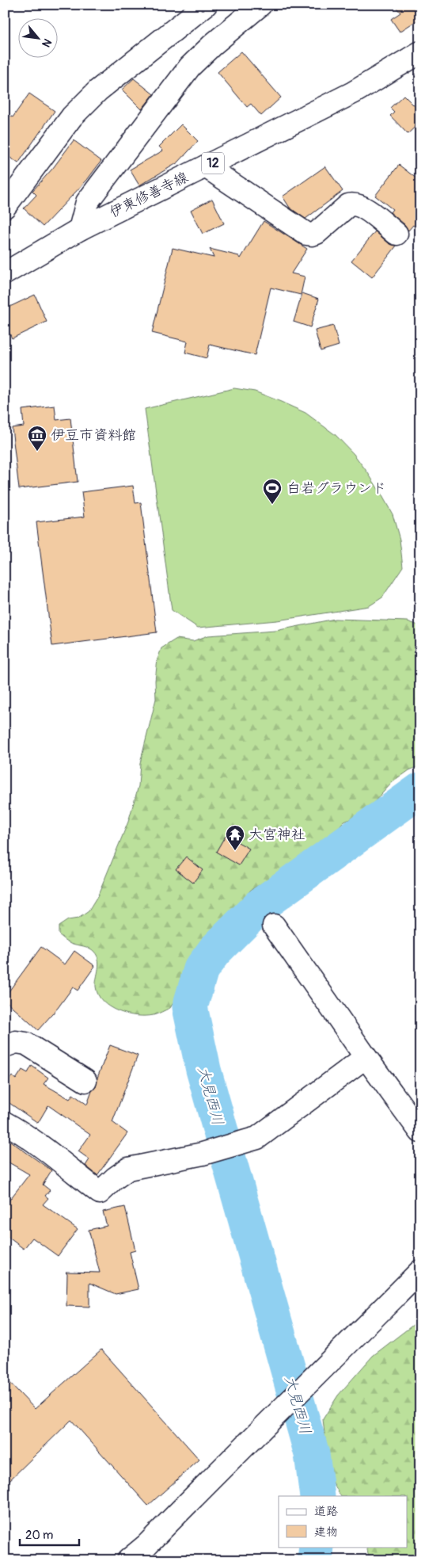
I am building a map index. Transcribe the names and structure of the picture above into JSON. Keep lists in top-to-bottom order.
{
  "streets": {
    "street": ["12", "伊東修善寺線"]
  },
  "water": ["大見西川"],
  "places": {
    "museum": ["伊豆市資料館"],
    "sports": ["白岩グラウンド"],
    "temple": ["大宮神社"]
  },
  "legend": ["道路", "建物"],
  "scale_bar": "20 m",
  "north": "bottom right"
}
